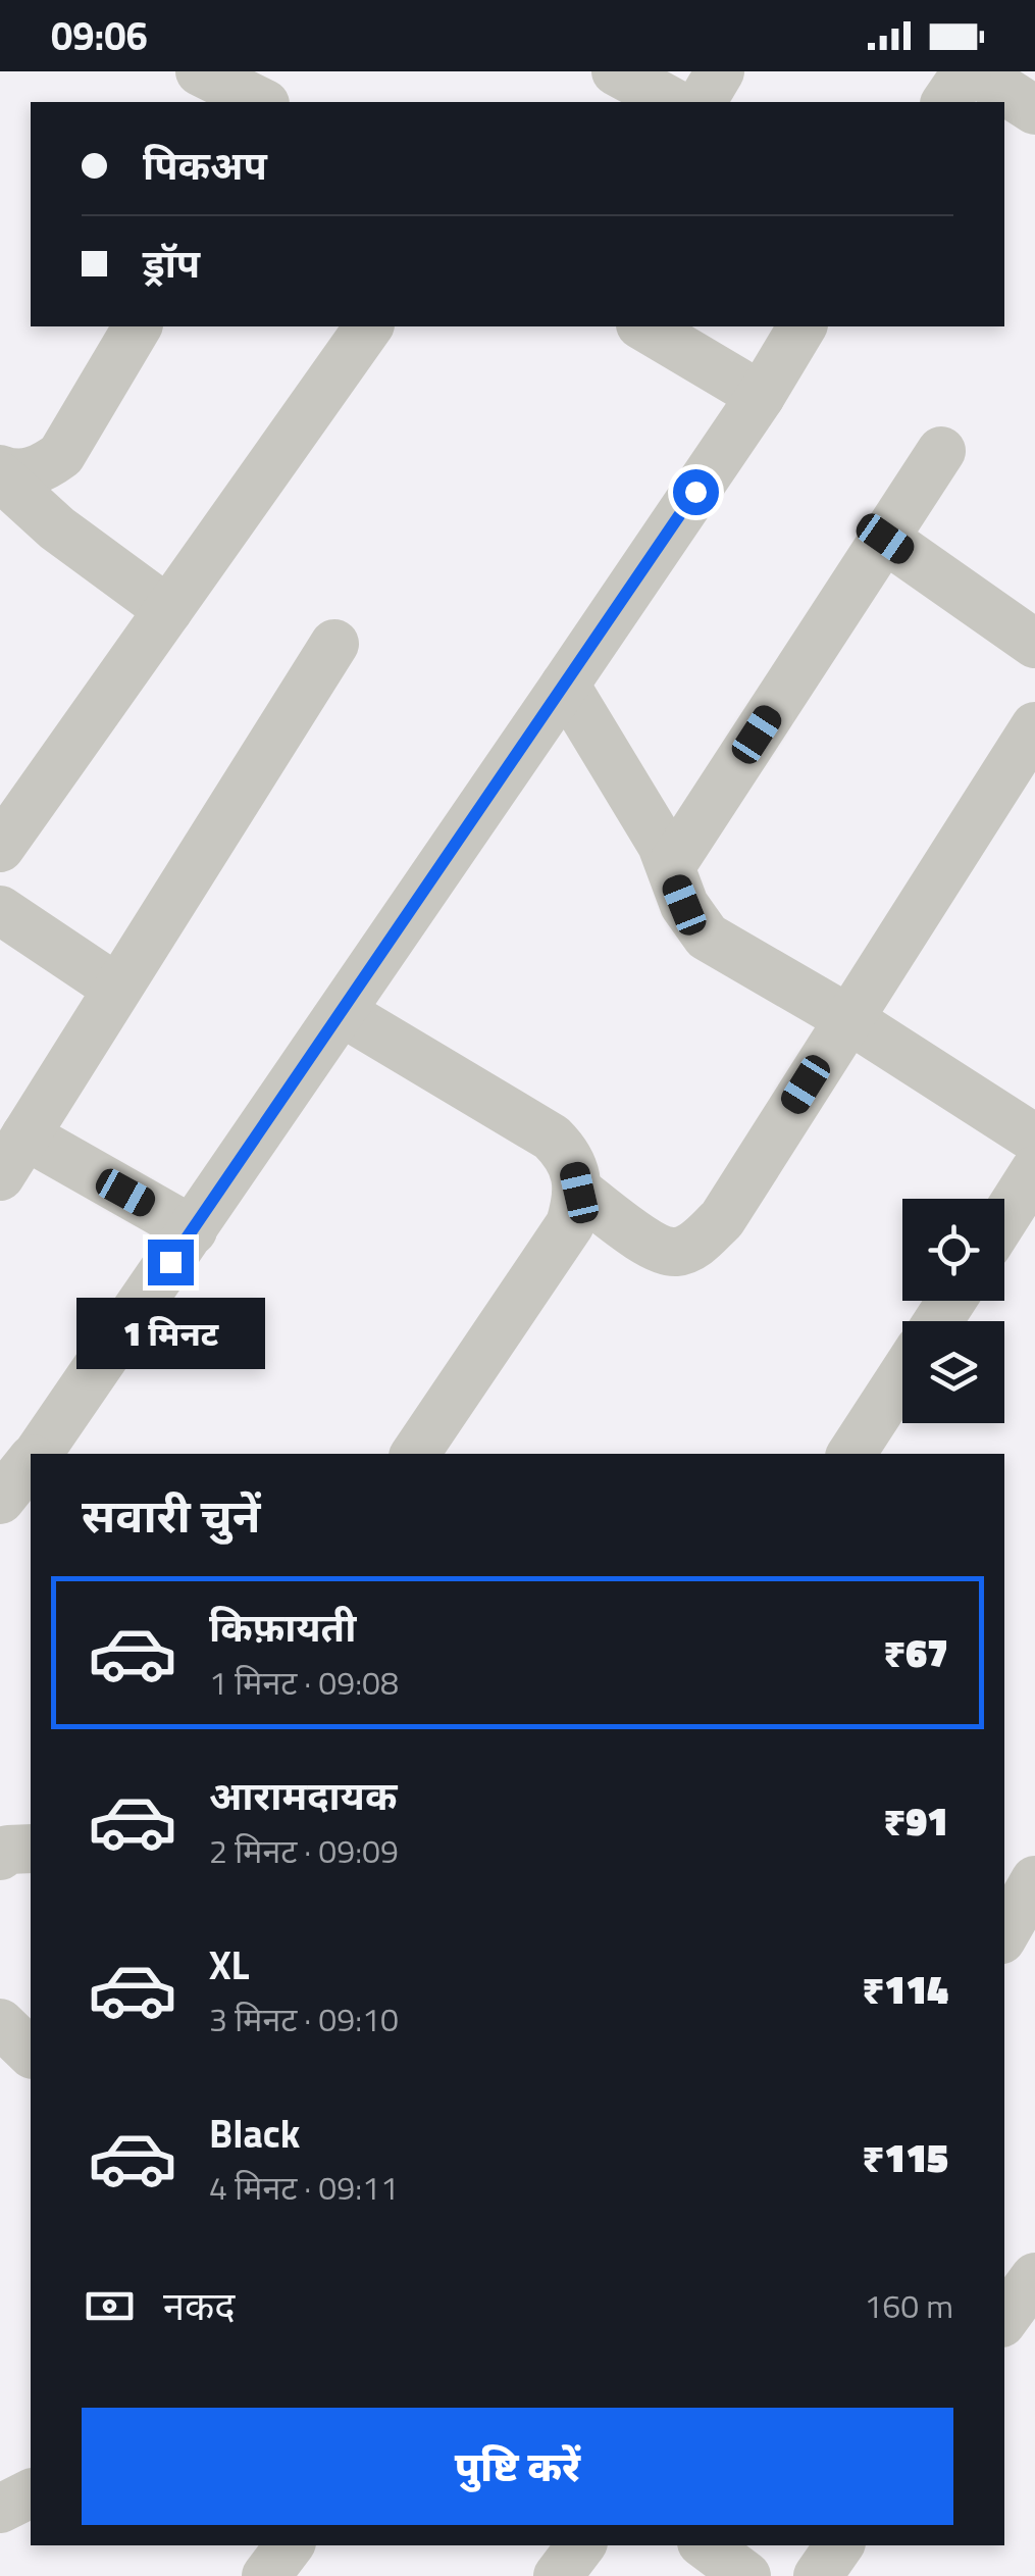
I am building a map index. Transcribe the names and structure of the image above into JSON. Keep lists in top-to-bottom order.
{
  "page": {
    "status": "09:06",
    "banner": ["पिकअप", "ड्रॉप"],
    "bubble": "1 मिनट",
    "heading": "सवारी चुनें",
    "list": [
      {
        "name": "किफ़ायती",
        "note": "1 मिनट · 09:08",
        "value": "₹67"
      },
      {
        "name": "आरामदायक",
        "note": "2 मिनट · 09:09",
        "value": "₹91"
      },
      {
        "name": "XL",
        "note": "3 मिनट · 09:10",
        "value": "₹114"
      },
      {
        "name": "Black",
        "note": "4 मिनट · 09:11",
        "value": "₹115"
      }
    ],
    "pay": ["नकद", "160 m"],
    "buttons": "पुष्टि करें"
  }
}
